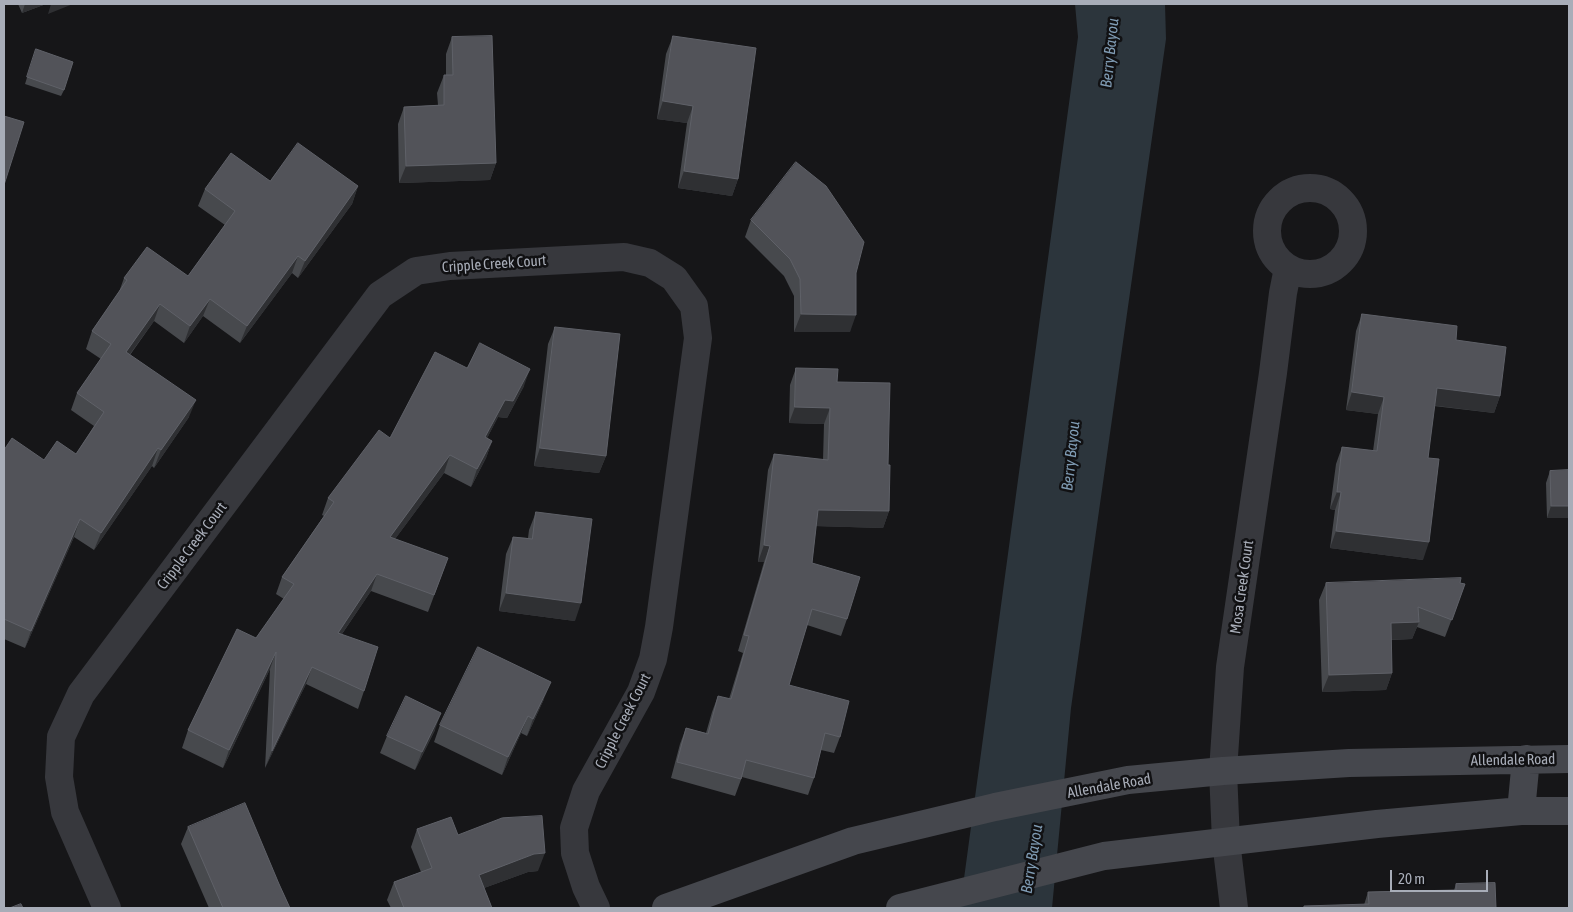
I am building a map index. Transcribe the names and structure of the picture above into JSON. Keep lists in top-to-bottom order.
{
  "streets": {
    "main road": ["Allendale Road"],
    "street": ["Cripple Creek Court", "Mosa Creek Court"]
  },
  "crossings": [
    ["Mosa Creek Court", "Allendale Road"]
  ],
  "water": ["Berry Bayou"],
  "scale_bar": "20 m"
}
